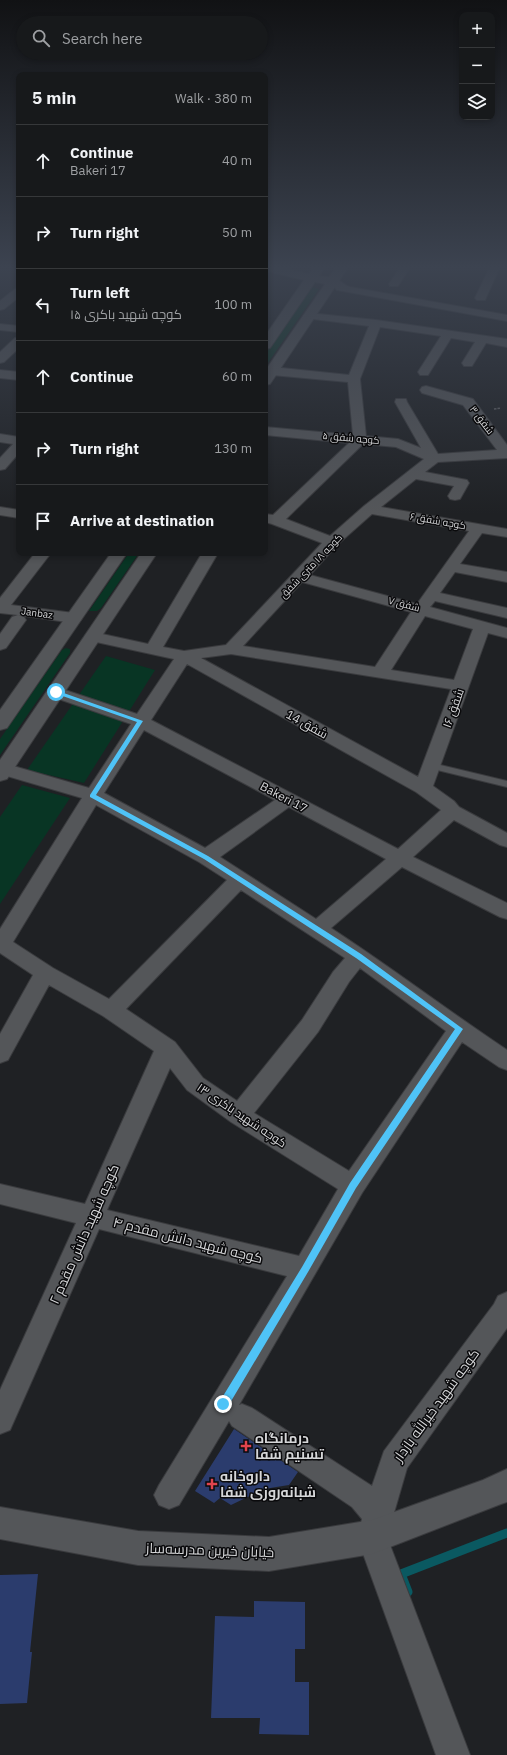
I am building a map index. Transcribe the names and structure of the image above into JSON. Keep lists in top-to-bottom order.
{
  "streets": {
    "main road": ["خیابان خیرین مدرسه‌ساز"],
    "street": [
      "شفق ۳",
      "کوچه شفق ۵",
      "کوچه شفق ۶",
      "کوچه ۱۸ متری شفق",
      "شفق ۷",
      "Janbaz",
      "شفق ۱۶",
      "شفق 14",
      "Bakeri 17",
      "کوچه شهید باکری ۱۳",
      "کوچه شهید دانش مقدم ۲",
      "کوچه شهید دانش مقدم ۴",
      "کوچه شهید خیرالله بازدار"
    ]
  },
  "crossings": [
    ["کوچه شفق ۵", "کوچه ۱۸ متری شفق"],
    ["کوچه شفق ۶", "کوچه ۱۸ متری شفق"],
    ["کوچه ۱۸ متری شفق", "شفق ۷"],
    ["شفق ۷", "شفق ۱۶"],
    ["شفق ۱۶", "شفق 14"],
    ["کوچه شهید باکری ۱۳", "کوچه شهید دانش مقدم ۲"],
    ["کوچه شهید دانش مقدم ۲", "کوچه شهید دانش مقدم ۴"],
    ["کوچه شهید خیرالله بازدار", "خیابان خیرین مدرسه‌ساز"]
  ],
  "places": {
    "health": ["درمانگاه تسنیم شفا", "داروخانه شبانه‌روزی شفا"]
  },
  "page": {
    "map_buttons": ["+", "−"],
    "search": "Search here",
    "heading": ["5 min", "Walk · 380 m"],
    "list": [
      ["Continue", "Bakeri 17", "40 m"],
      ["Turn right", "50 m"],
      ["Turn left", "کوچه شهید باکری ۱۵", "100 m"],
      ["Continue", "60 m"],
      ["Turn right", "130 m"],
      "Arrive at destination"
    ]
  }
}
